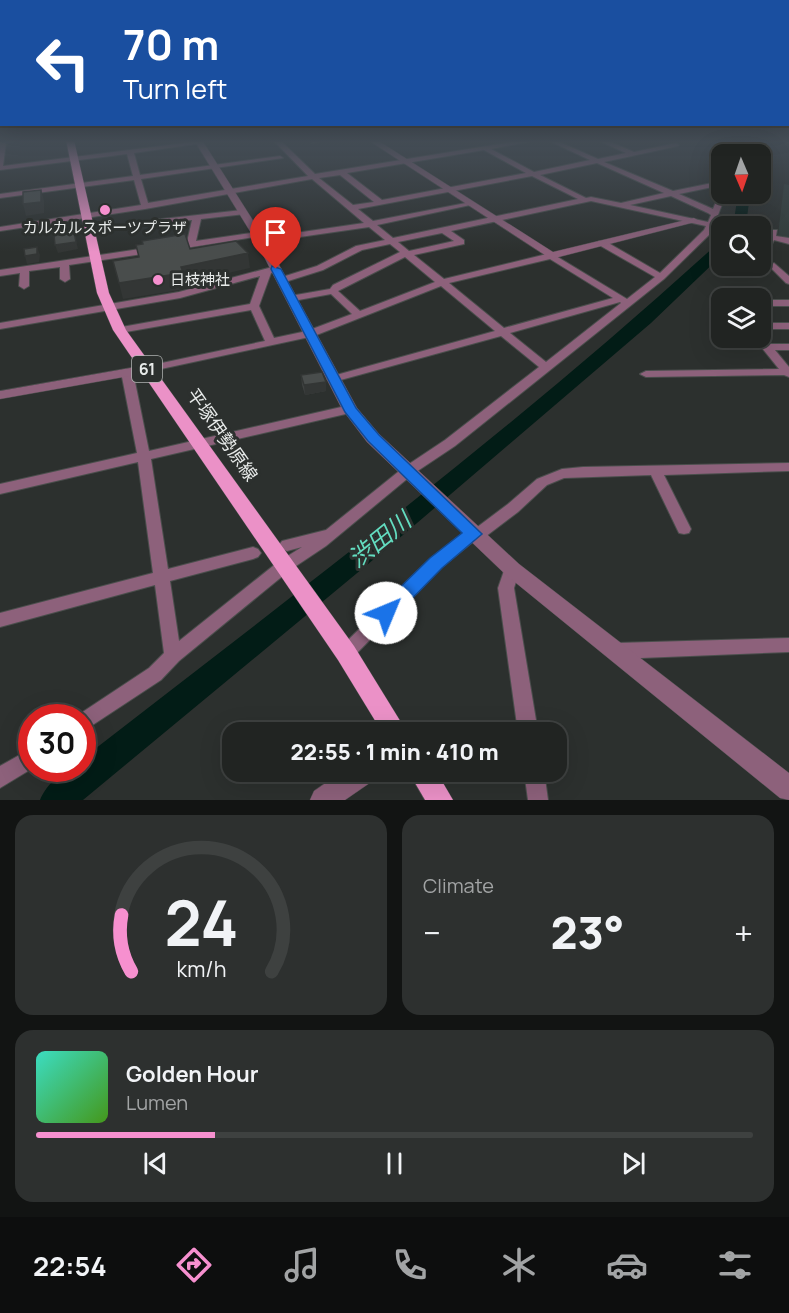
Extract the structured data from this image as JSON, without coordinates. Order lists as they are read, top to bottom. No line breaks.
{"streets":{"main road":["61","平塚伊勢原線"]},"water":["渋田川"],"places":["カルカルスポーツプラザ","日枝神社"],"north":"bottom","page":{"turn":["70 m","Turn left"],"limit":"30","trip":"22:55 · 1 min · 410 m","tile":"Climate","heat":["−","23°","+"],"song":["Golden Hour","Lumen"],"tabs":"22:54","gauge":["24","km/h"]}}
